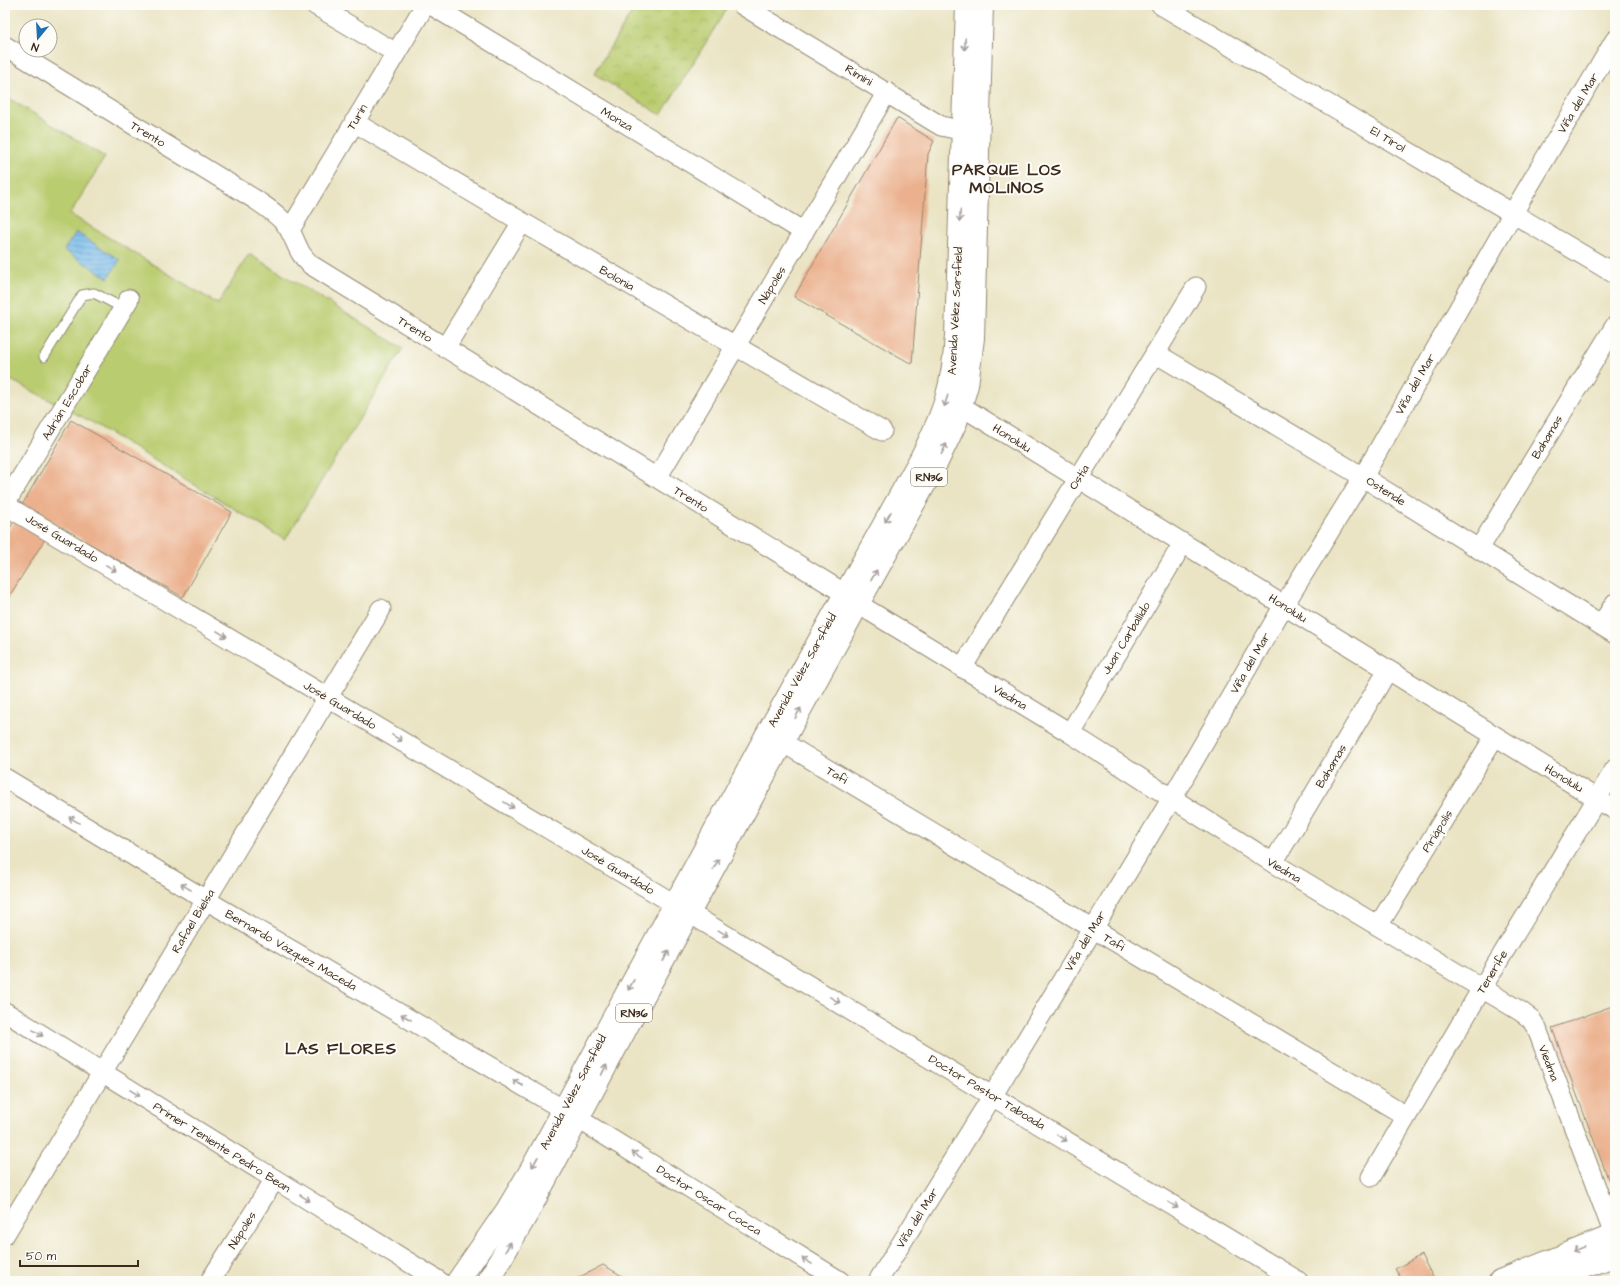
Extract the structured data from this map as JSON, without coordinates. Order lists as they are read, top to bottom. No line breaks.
{"streets":{"main road":["Avenida Vélez Sarsfield","RN36"],"street":["Rimini","Viña del Mar","Turín","Monza","Trento","El Tirol","Bolonia","Nápoles","Adrián Escobar","Bahamas","Honolulu","Ostia","Ostende","José Guardado","Juan Carballido","Viedma","Tafí","Piriápolis","Rafael Bielsa","Bernardo Vázquez Maceda","Tenerife","Doctor Pastor Taboada","Primer Teniente Pedro Bean","Doctor Oscar Cocca"]},"crossings":[["Rimini","Nápoles"],["Rimini","Avenida Vélez Sarsfield"],["Viña del Mar","El Tirol"],["Viña del Mar","Honolulu"],["Viña del Mar","Ostende"],["Viña del Mar","Viedma"],["Viña del Mar","Tafí"],["Viña del Mar","Doctor Pastor Taboada"],["Turín","Trento"],["Turín","Bolonia"],["Monza","Nápoles"],["Trento","Nápoles"],["Trento","Avenida Vélez Sarsfield"],["Trento","Viedma"],["Bolonia","Nápoles"],["Nápoles","Primer Teniente Pedro Bean"],["Avenida Vélez Sarsfield","Honolulu"],["Avenida Vélez Sarsfield","José Guardado"],["Avenida Vélez Sarsfield","Viedma"],["Avenida Vélez Sarsfield","Tafí"],["Avenida Vélez Sarsfield","Bernardo Vázquez Maceda"],["Avenida Vélez Sarsfield","Doctor Pastor Taboada"],["Avenida Vélez Sarsfield","Doctor Oscar Cocca"],["Adrián Escobar","José Guardado"],["Bahamas","Honolulu"],["Bahamas","Ostende"],["Bahamas","Viedma"],["Honolulu","Ostia"],["Honolulu","Juan Carballido"],["Honolulu","Piriápolis"],["Honolulu","Tenerife"],["Ostia","Ostende"],["Ostia","Viedma"],["José Guardado","Rafael Bielsa"],["José Guardado","Doctor Pastor Taboada"],["Juan Carballido","Viedma"],["Viedma","Piriápolis"],["Viedma","Tenerife"],["Tafí","Tenerife"],["Rafael Bielsa","Bernardo Vázquez Maceda"],["Rafael Bielsa","Primer Teniente Pedro Bean"],["Bernardo Vázquez Maceda","Doctor Oscar Cocca"]],"one_way":["José Guardado","Bernardo Vázquez Maceda","Doctor Pastor Taboada","Primer Teniente Pedro Bean","Doctor Oscar Cocca"],"districts":["PARQUE LOS MOLINOS","LAS FLORES"],"scale_bar":"50 m","north":"bottom"}
